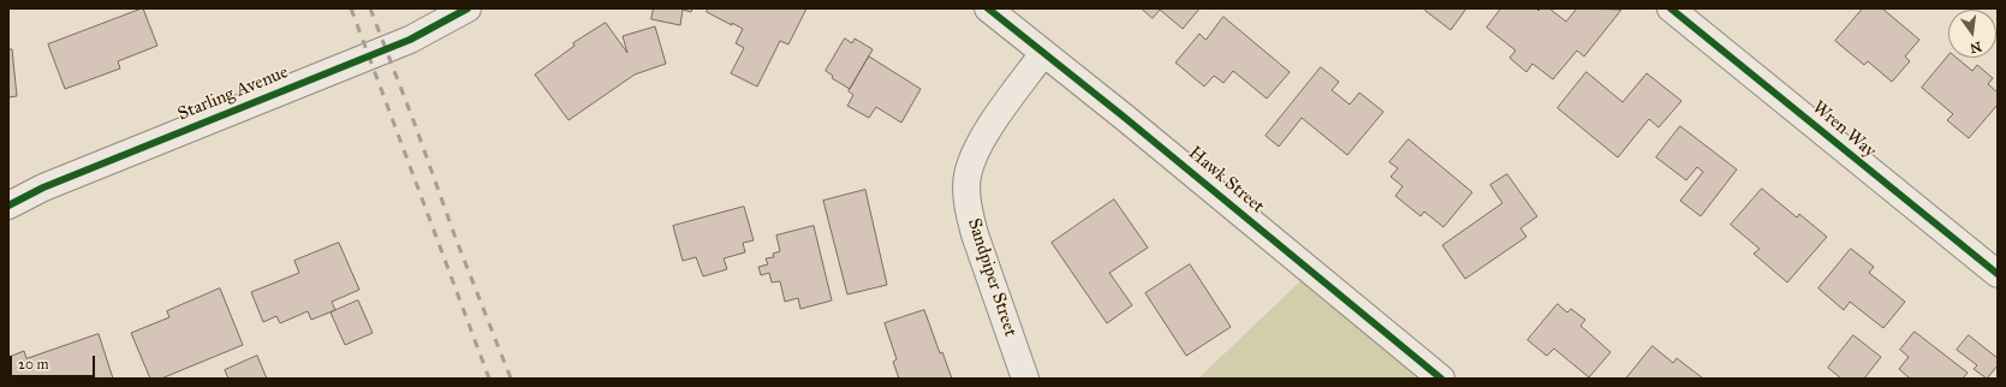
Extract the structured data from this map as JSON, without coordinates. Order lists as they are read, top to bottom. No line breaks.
{"streets":{"street":["Starling Avenue","Wren Way","Hawk Street","Sandpiper Street"]},"crossings":[["Hawk Street","Sandpiper Street"]],"scale_bar":"20 m","north":"bottom"}
